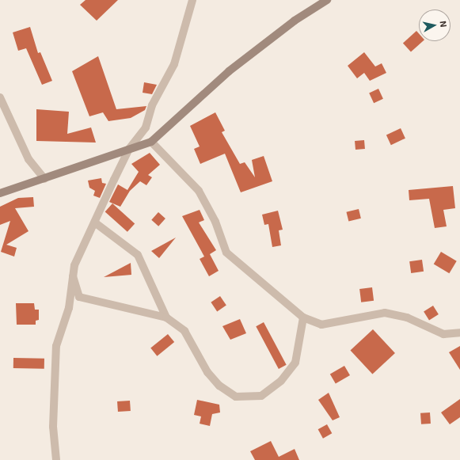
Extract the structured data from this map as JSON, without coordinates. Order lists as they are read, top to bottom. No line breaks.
{"north":"right"}
